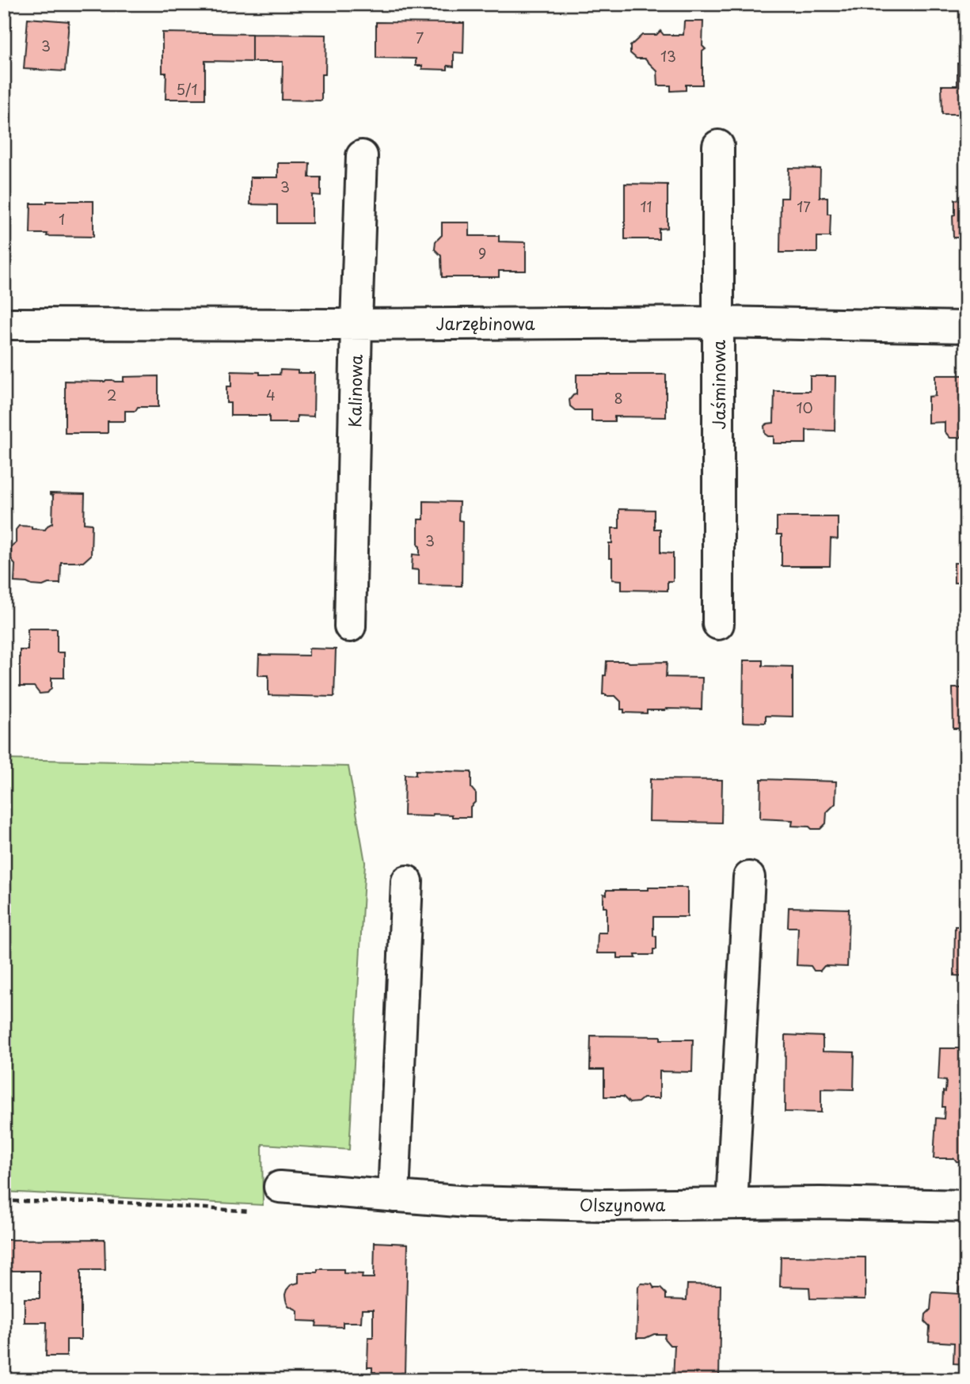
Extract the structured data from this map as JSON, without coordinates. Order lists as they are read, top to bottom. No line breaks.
{"streets":{"street":["Jarzębinowa","Jaśminowa","Kalinowa","Olszynowa"]},"crossings":[["Jarzębinowa","Jaśminowa"],["Jarzębinowa","Kalinowa"]],"house_numbers":["7","3","13","5/1","3","11","17","1","9","2","4","8","10","3"]}
